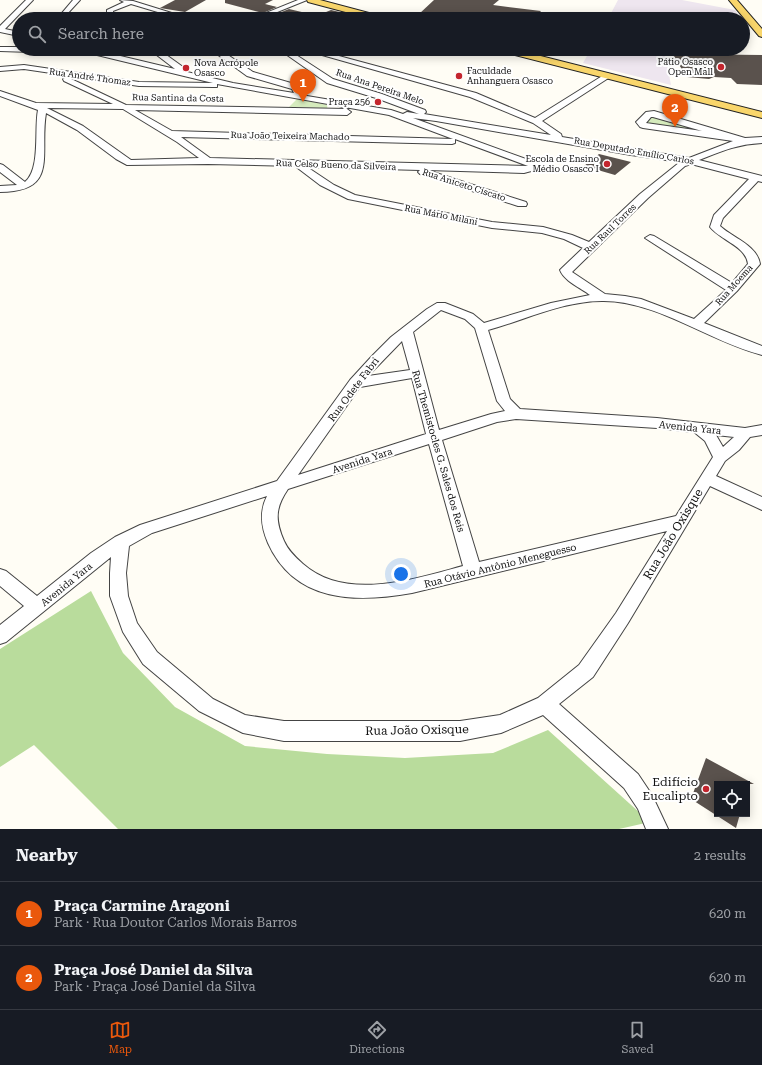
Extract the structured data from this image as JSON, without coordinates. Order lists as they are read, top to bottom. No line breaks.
{"streets":{"street":["Rua André Thomaz","Rua Ana Pereira Melo","Rua Santina da Costa","Rua João Teixeira Machado","Rua Deputado Emílio Carlos","Rua Celso Bueno da Silveira","Rua Aniceto Ciscato","Rua Mário Milani","Rua Raul Torres","Rua Moema","Rua Odete Fabri","Avenida Yara","Rua Themistocles G. Sales dos Reis","Rua João Oxisque","Rua Otávio Antônio Meneguesso"]},"crossings":[["Rua Santina da Costa","Rua Celso Bueno da Silveira"],["Rua João Teixeira Machado","Rua Celso Bueno da Silveira"],["Rua Deputado Emílio Carlos","Rua Raul Torres"],["Rua Deputado Emílio Carlos","Rua Moema"],["Rua Celso Bueno da Silveira","Rua Aniceto Ciscato"],["Rua Celso Bueno da Silveira","Rua Mário Milani"],["Rua Mário Milani","Rua Raul Torres"],["Rua Odete Fabri","Avenida Yara"],["Rua Odete Fabri","Rua Themistocles G. Sales dos Reis"],["Rua Odete Fabri","Rua Otávio Antônio Meneguesso"],["Avenida Yara","Rua Themistocles G. Sales dos Reis"],["Avenida Yara","Rua João Oxisque"],["Avenida Yara","Rua Otávio Antônio Meneguesso"],["Rua Themistocles G. Sales dos Reis","Rua Otávio Antônio Meneguesso"],["Rua João Oxisque","Rua Otávio Antônio Meneguesso"]],"places":["Pátio Osasco Open Mall","Nova Acrópole Osasco","Faculdade Anhanguera Osasco","Praça 256","Escola de Ensino Médio Osasco I","Edifício Eucalipto"],"page":{"search":"Search here","pins":["1","2"],"heading":["Nearby","2 results"],"list":[{"mark":"1","name":"Praça Carmine Aragoni","note":"Park · Rua Doutor Carlos Morais Barros","value":"620 m"},{"mark":"2","name":"Praça José Daniel da Silva","note":"Park · Praça José Daniel da Silva","value":"620 m"}],"nav":["Map","Directions","Saved"]}}
